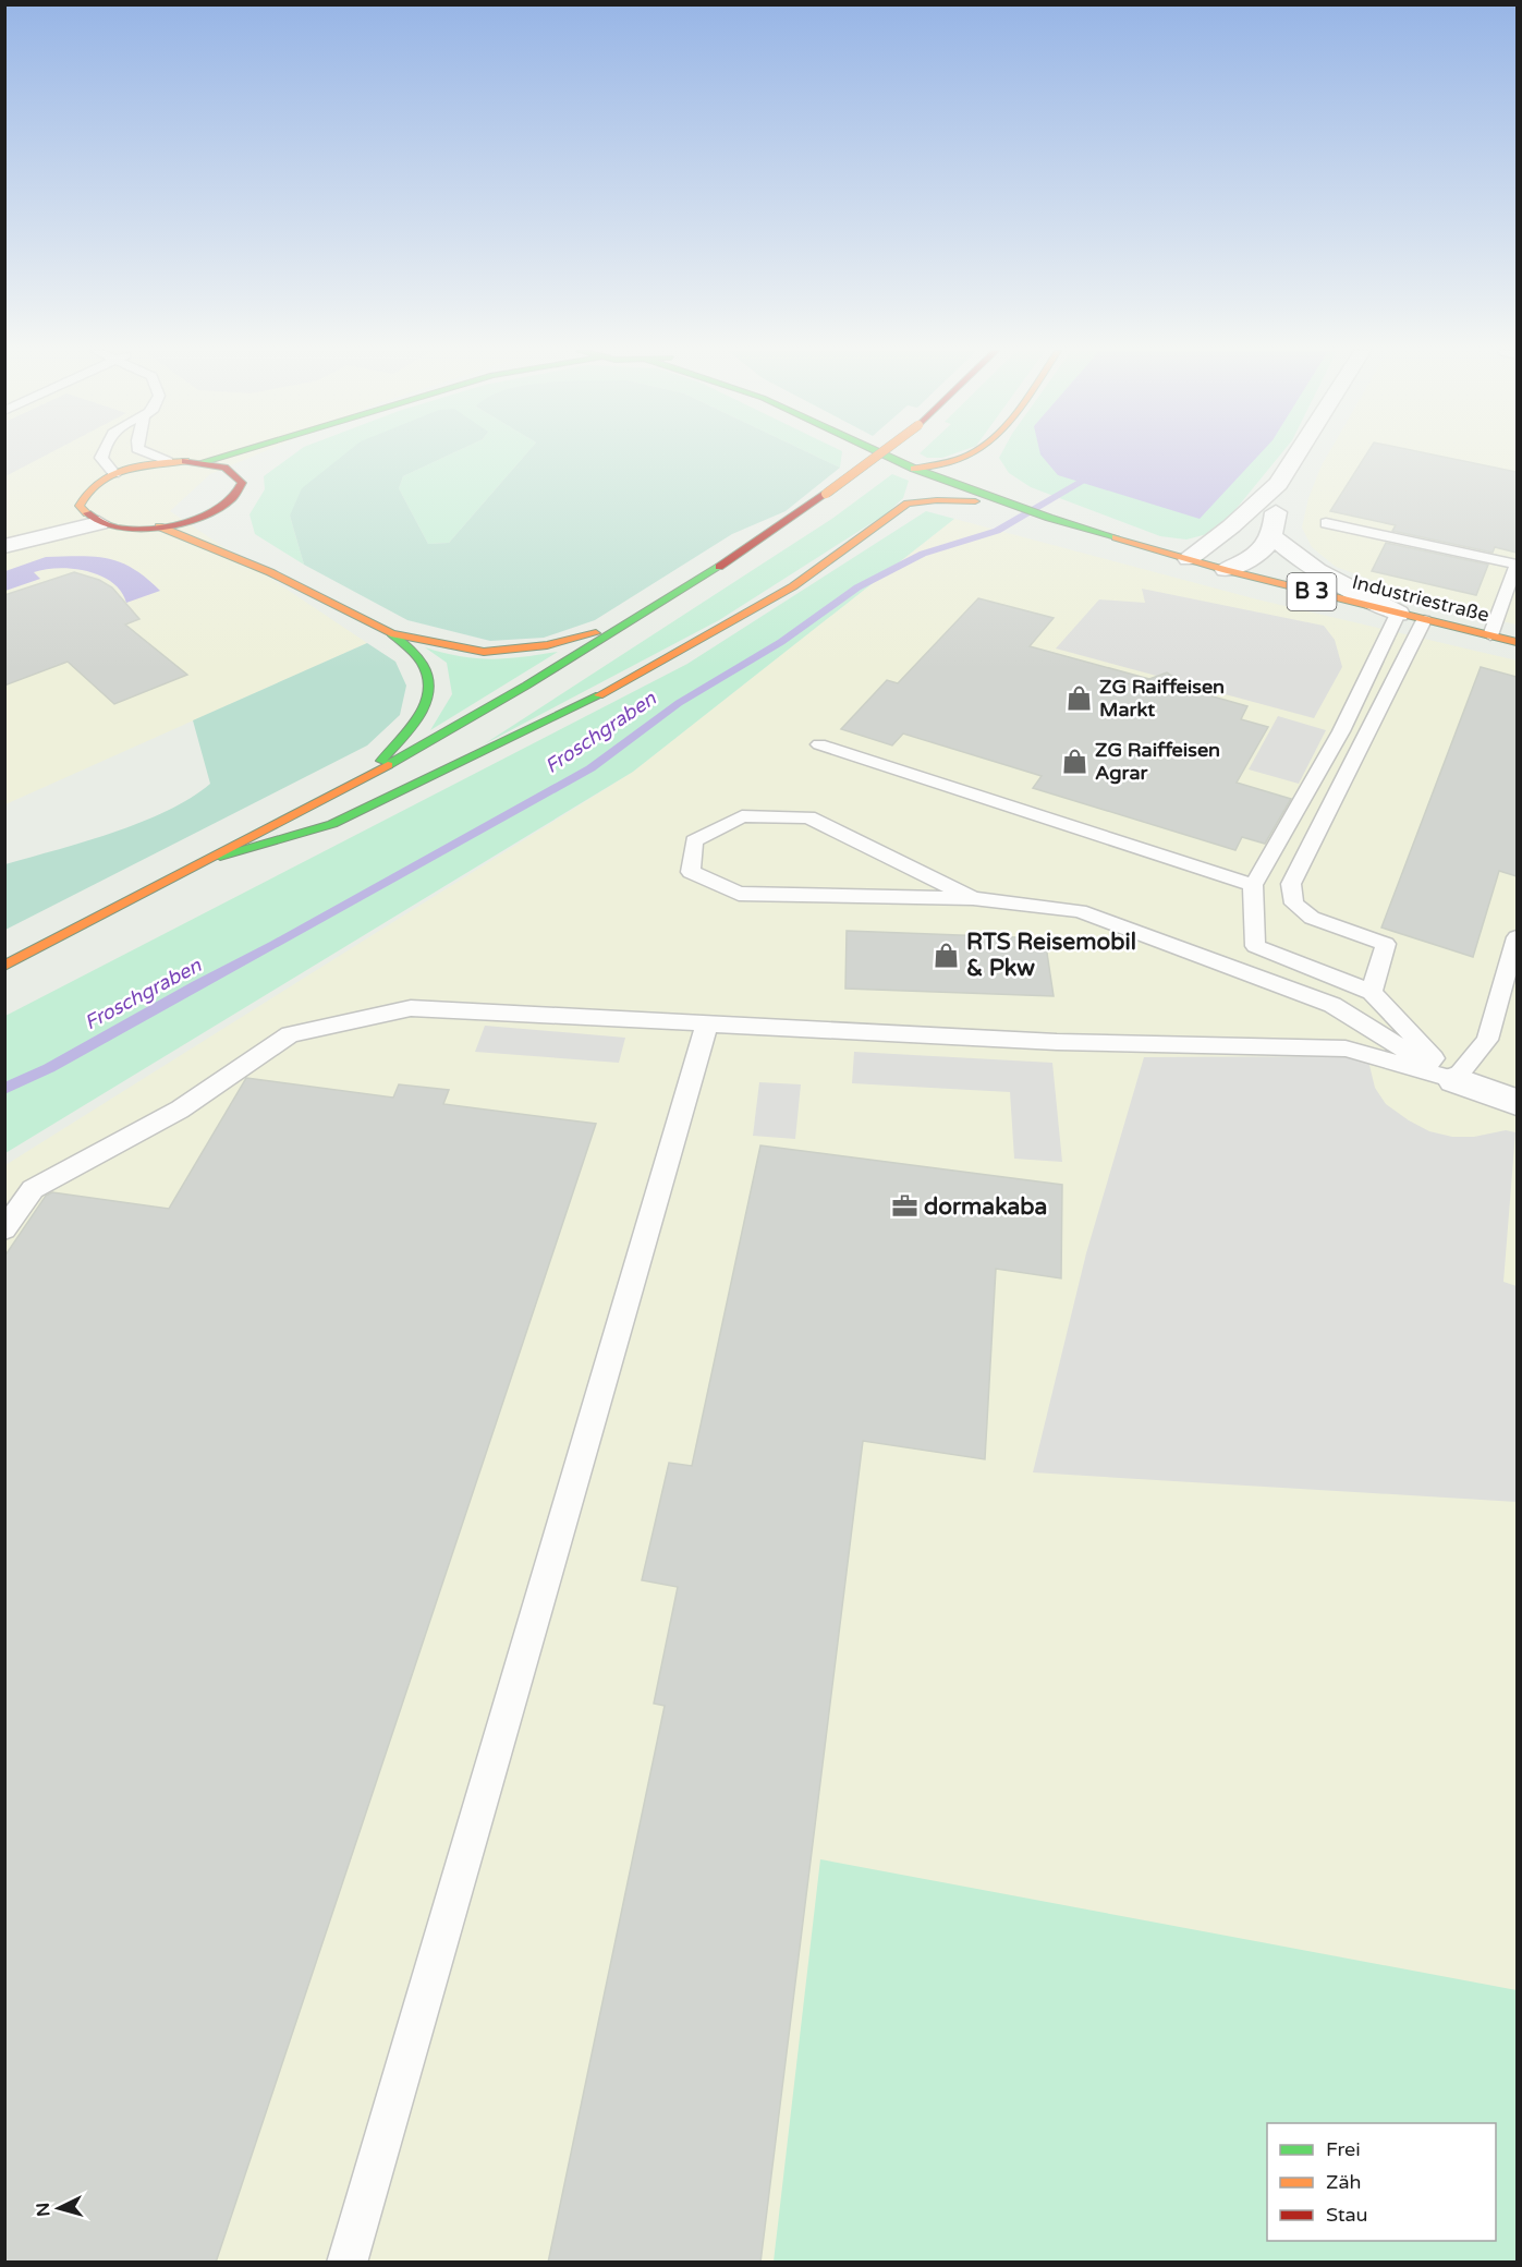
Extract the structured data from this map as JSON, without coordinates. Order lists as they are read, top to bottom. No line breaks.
{"streets":{"main road":["B 3","Industriestraße"]},"water":["Froschgraben"],"places":{"shop":["ZG Raiffeisen Markt","ZG Raiffeisen Agrar","RTS Reisemobil & Pkw"],"office":["dormakaba"]},"legend":["Frei","Zäh","Stau"],"north":"left"}
